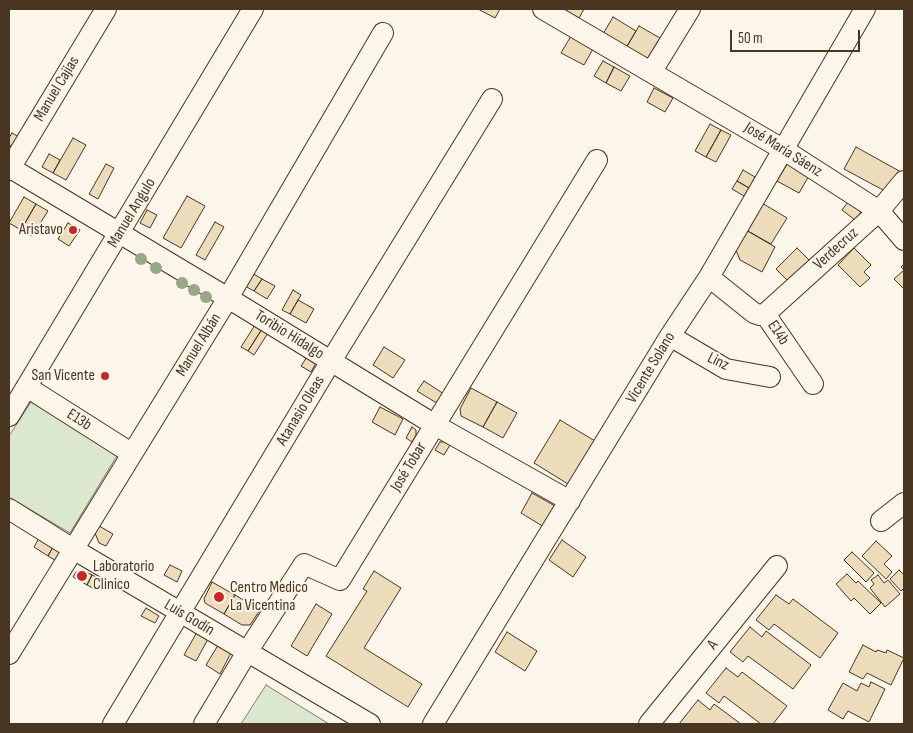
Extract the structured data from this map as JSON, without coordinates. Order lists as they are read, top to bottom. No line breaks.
{"streets":{"street":["Manuel Cajias","José María Sáenz","Manuel Angulo","Verdecruz","E14b","Toribio Hidalgo","Manuel Albán","Linz","Vicente Solano","Atanasio Oleas","E13b","José Tobar","Luis Godín","A"]},"crossings":[["Manuel Cajias","Toribio Hidalgo"],["José María Sáenz","Verdecruz"],["José María Sáenz","Vicente Solano"],["Manuel Angulo","Toribio Hidalgo"],["Manuel Angulo","E13b"],["Verdecruz","E14b"],["E14b","Vicente Solano"],["Toribio Hidalgo","Manuel Albán"],["Toribio Hidalgo","Vicente Solano"],["Toribio Hidalgo","Atanasio Oleas"],["Toribio Hidalgo","José Tobar"],["Manuel Albán","E13b"],["Manuel Albán","Luis Godín"],["Linz","Vicente Solano"],["Atanasio Oleas","Luis Godín"],["José Tobar","Luis Godín"]],"places":["Aristavo","San Vicente","Laboratorio Clinico","Centro Medico La Vicentina"],"scale_bar":"50 m"}
